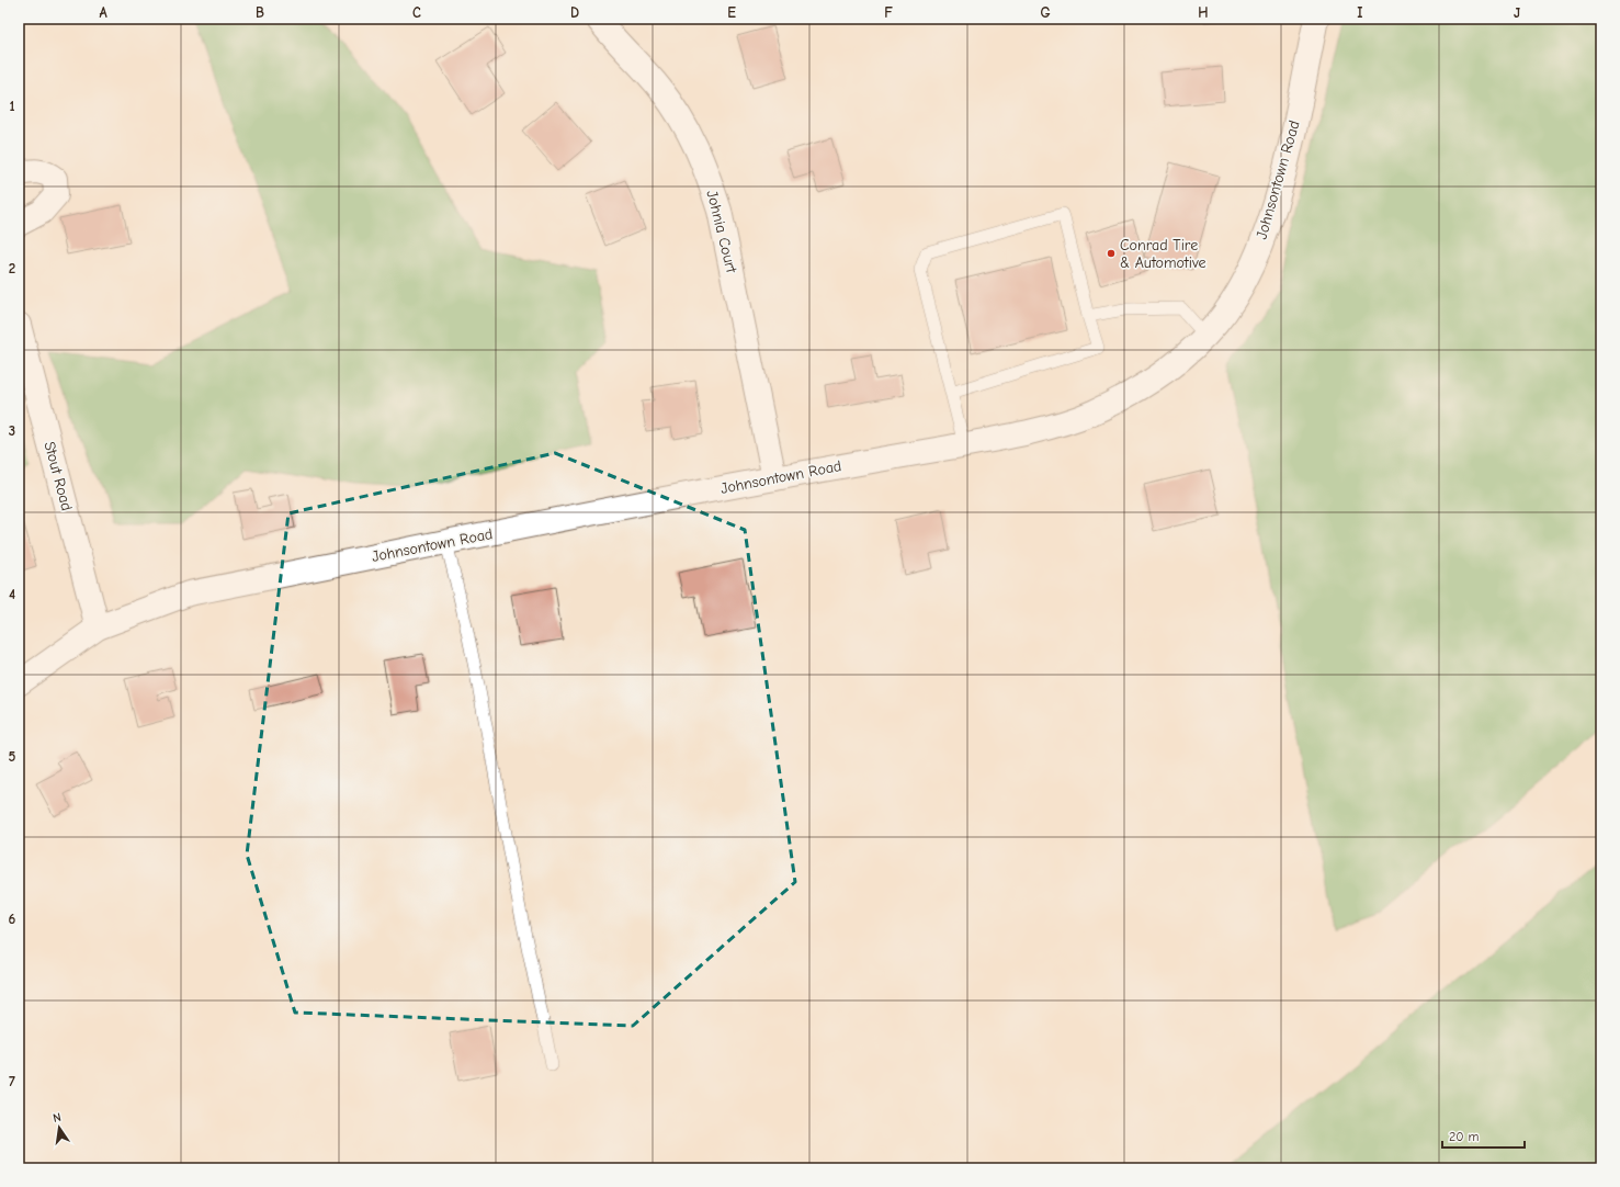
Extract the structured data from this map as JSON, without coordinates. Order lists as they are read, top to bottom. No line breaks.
{"streets":{"street":["Johnsontown Road","Johnia Court","Stout Road"]},"crossings":[["Johnsontown Road","Johnia Court"],["Johnsontown Road","Stout Road"]],"places":["Conrad Tire & Automotive"],"scale_bar":"20 m","north":"top","grid":{"columns":["A","B","C","D","E","F","G","H","I","J"],"rows":["1","2","3","4","5","6","7"]}}
